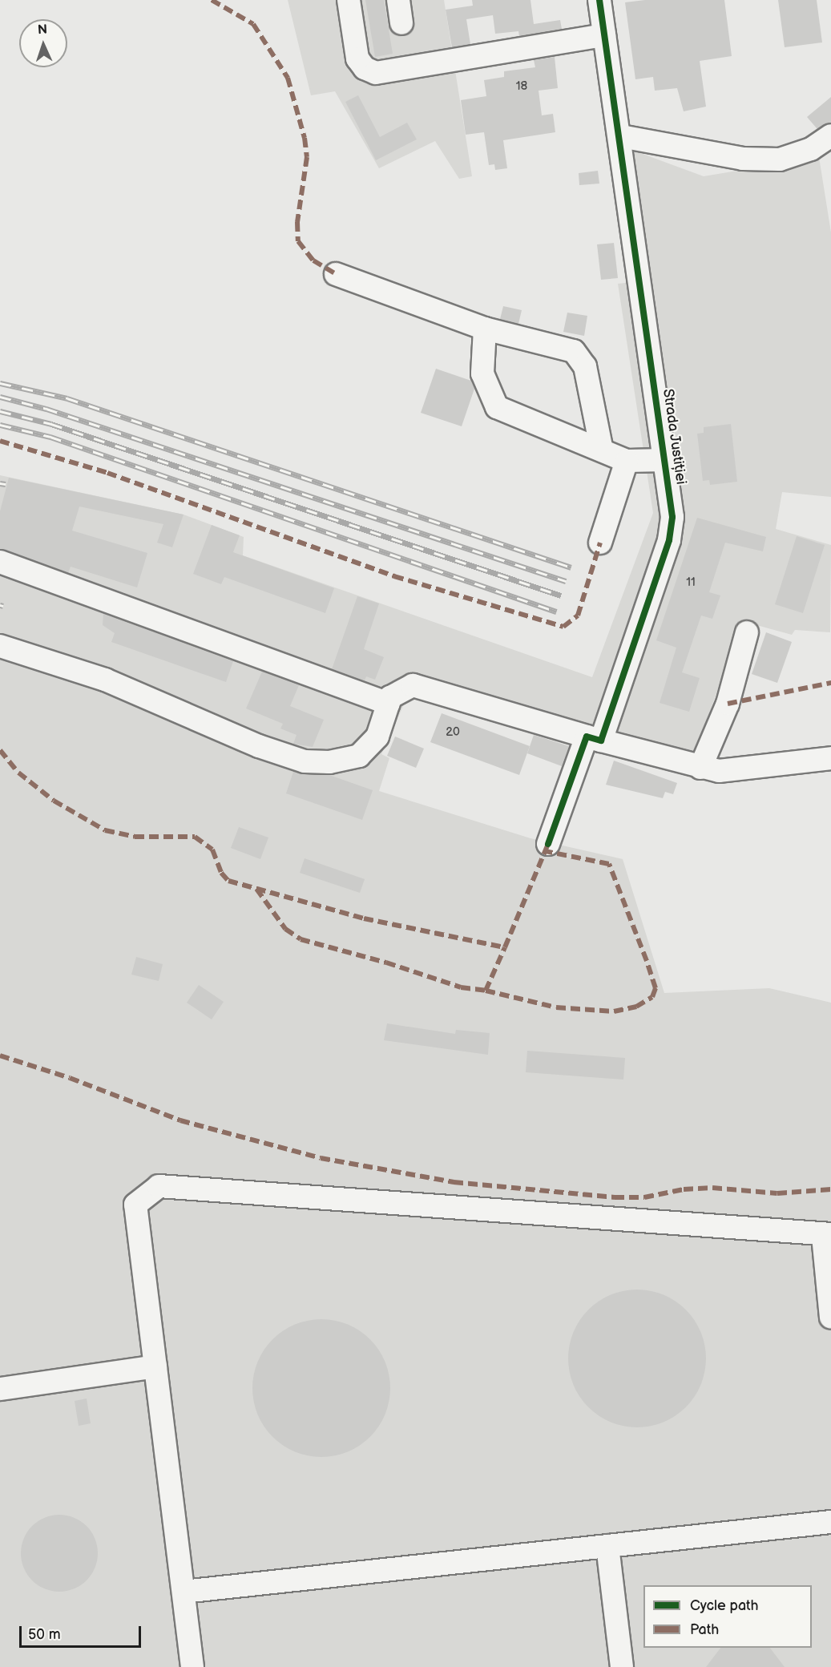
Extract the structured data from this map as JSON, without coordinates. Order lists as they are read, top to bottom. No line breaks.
{"streets":{"street":["Strada Justiției"]},"house_numbers":["18","11","20"],"legend":["Cycle path","Path"],"scale_bar":"50 m","north":"top"}
